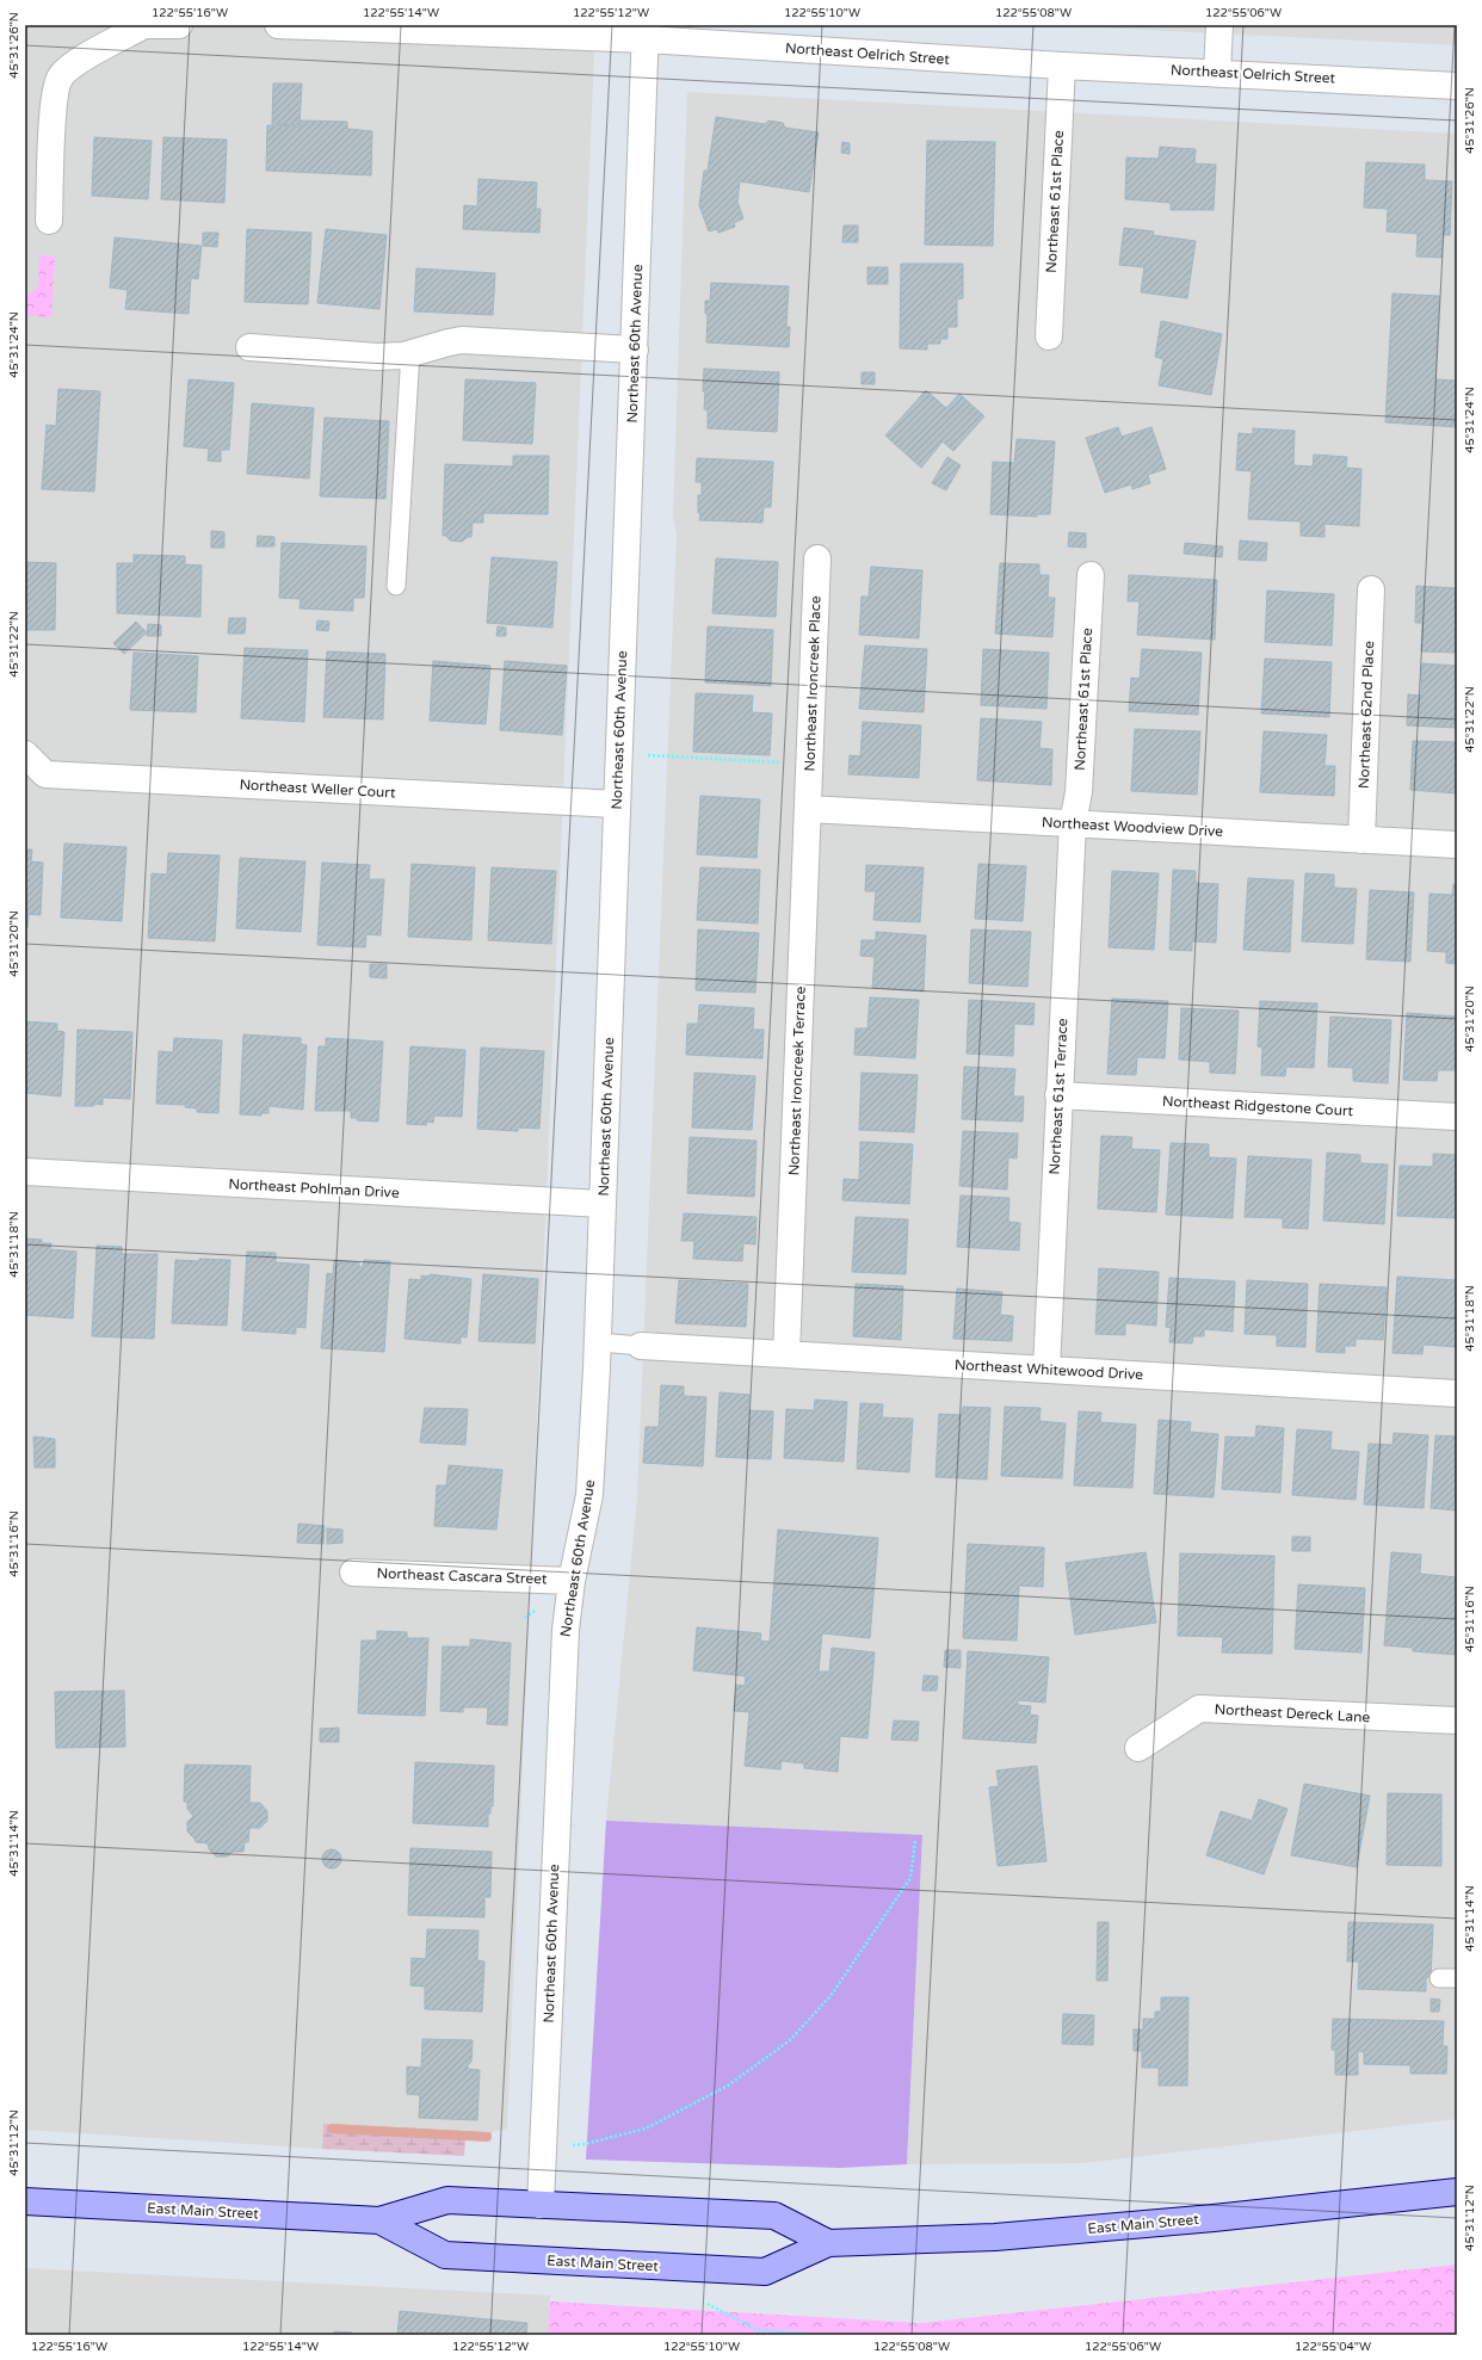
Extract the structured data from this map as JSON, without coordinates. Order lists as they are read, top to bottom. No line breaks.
{"streets":{"main road":["East Main Street"],"street":["Northeast Oelrich Street","Northeast 61st Place","Northeast 60th Avenue","Northeast Ironcreek Place","Northeast 62nd Place","Northeast Weller Court","Northeast Woodview Drive","Northeast Ironcreek Terrace","Northeast 61st Terrace","Northeast Ridgestone Court","Northeast Pohlman Drive","Northeast Whitewood Drive","Northeast Cascara Street","Northeast Dereck Lane"]},"crossings":[["Northeast Oelrich Street","Northeast 61st Place"],["Northeast Oelrich Street","Northeast 60th Avenue"],["Northeast 61st Place","Northeast Woodview Drive"],["Northeast 61st Place","Northeast 61st Terrace"],["Northeast 60th Avenue","Northeast Weller Court"],["Northeast 60th Avenue","Northeast Pohlman Drive"],["Northeast 60th Avenue","Northeast Cascara Street"],["Northeast 60th Avenue","East Main Street"],["Northeast Ironcreek Place","Northeast Woodview Drive"],["Northeast Ironcreek Place","Northeast Ironcreek Terrace"],["Northeast 62nd Place","Northeast Woodview Drive"],["Northeast Woodview Drive","Northeast Ironcreek Terrace"],["Northeast Woodview Drive","Northeast 61st Terrace"],["Northeast Ironcreek Terrace","Northeast Whitewood Drive"],["Northeast 61st Terrace","Northeast Ridgestone Court"],["Northeast 61st Terrace","Northeast Whitewood Drive"]],"coordinates":["122°55'16\"W","122°55'14\"W","122°55'12\"W","122°55'10\"W","122°55'08\"W","122°55'06\"W","45°31'26\"N","45°31'24\"N","45°31'22\"N","45°31'20\"N","45°31'18\"N","45°31'16\"N","45°31'14\"N","45°31'12\"N","122°55'04\"W"]}
